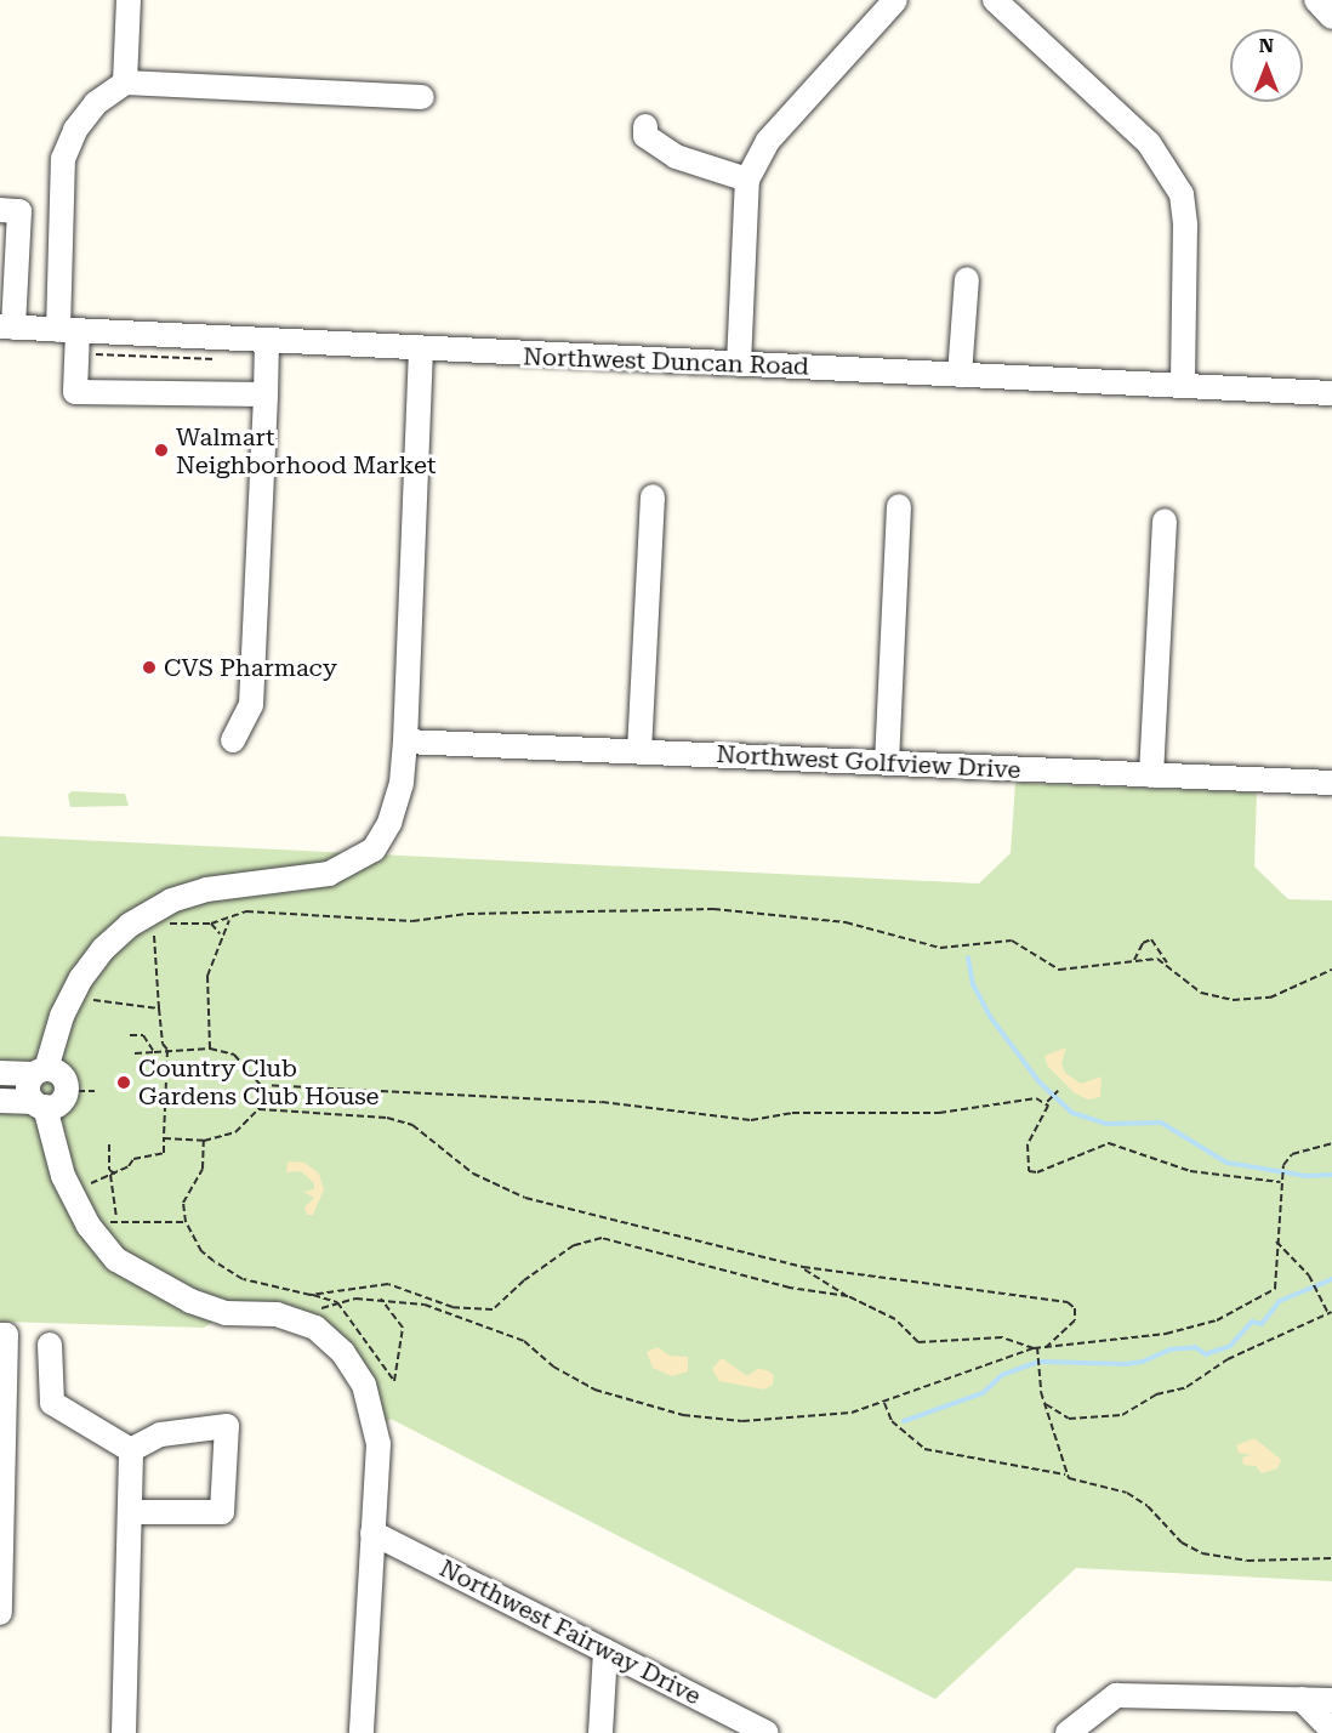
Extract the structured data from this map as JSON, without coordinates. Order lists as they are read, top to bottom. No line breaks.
{"streets":{"street":["Northwest Duncan Road","Northwest Golfview Drive","Northwest Fairway Drive"]},"places":["Walmart Neighborhood Market","CVS Pharmacy","Country Club Gardens Club House"],"north":"top"}
